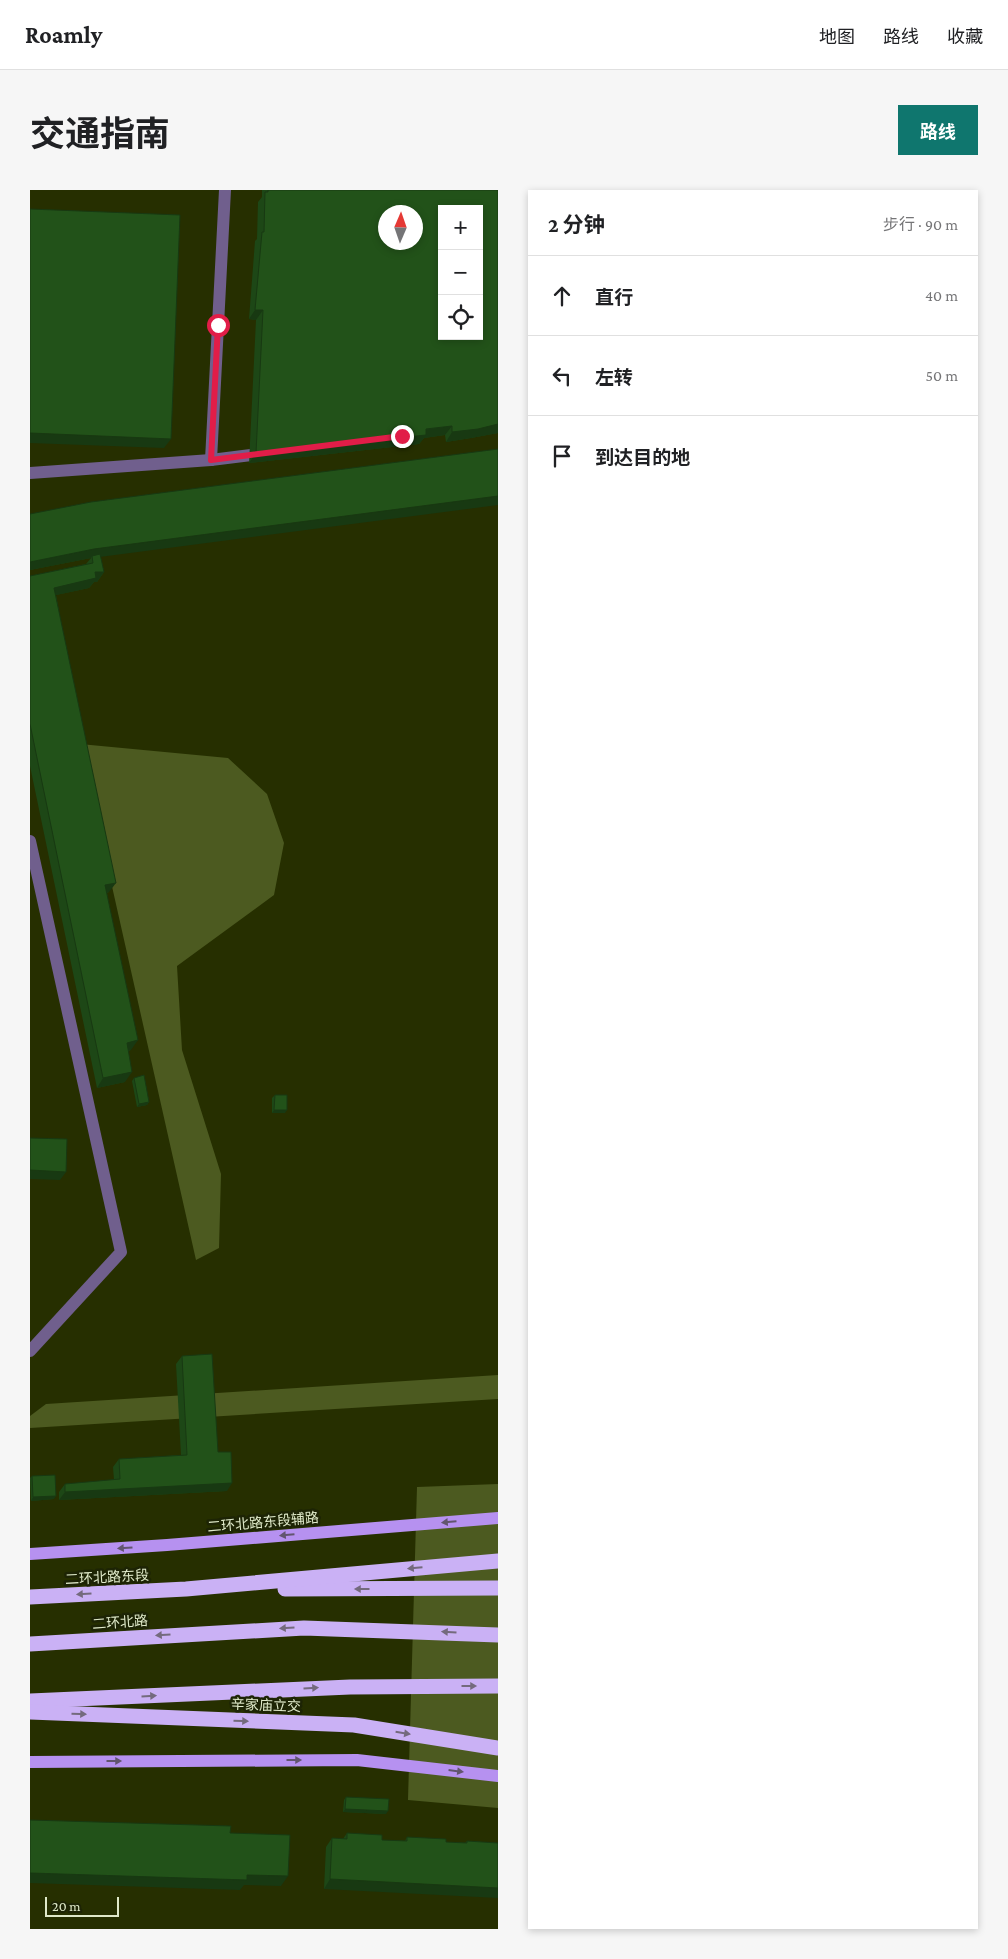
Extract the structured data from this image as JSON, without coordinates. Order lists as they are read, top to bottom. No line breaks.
{"streets":{"highway":["二环北路东段","二环北路","辛家庙立交"],"main road":["二环北路东段辅路"]},"one_way":["二环北路东段辅路","二环北路东段"],"scale_bar":"20 m","north":"top","page":{"header":"Roamly","nav":["地图","路线","收藏"],"title":"交通指南","buttons":"路线","heading":["2 分钟","步行 · 90 m"],"map_buttons":["+","−"],"list":[["直行","40 m"],["左转","50 m"],"到达目的地"],"scale":"20 m"}}
